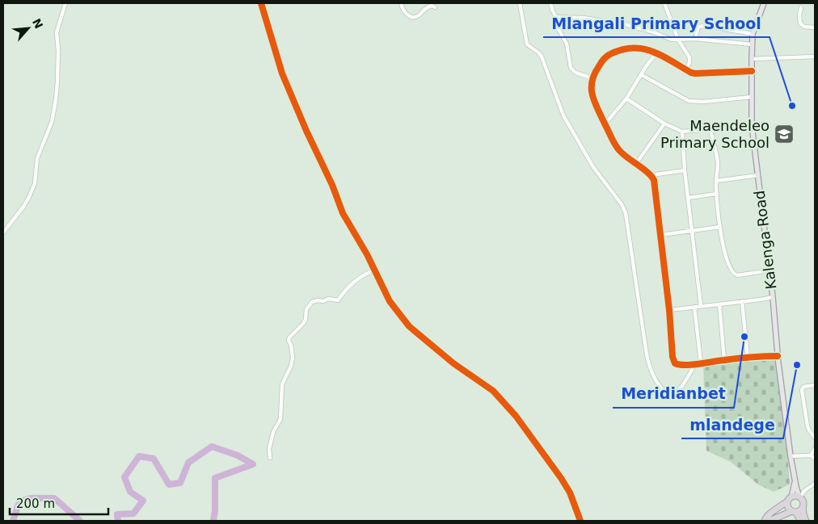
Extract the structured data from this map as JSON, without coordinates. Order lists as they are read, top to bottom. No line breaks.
{"streets":{"main road":["Kalenga Road"]},"places":{"other":["Mlangali Primary School","Meridianbet","mlandege"],"school or university":["Maendeleo Primary School"]},"scale_bar":"200 m","north":"top right"}
